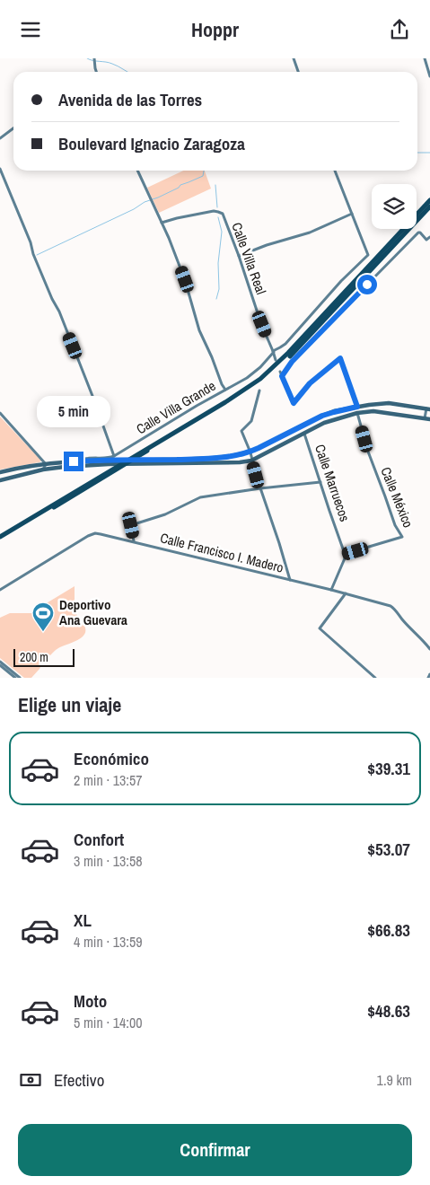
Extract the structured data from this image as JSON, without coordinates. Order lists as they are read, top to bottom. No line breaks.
{"streets":{"street":["Calle Villa Real","Calle Villa Grande","Calle Marruecos","Calle México","Calle Francisco I. Madero"]},"crossings":[["Calle Villa Real","Calle Villa Grande"],["Calle Marruecos","Calle México"]],"places":{"sports":["Deportivo Ana Guevara"]},"scale_bar":"200 m","page":{"header":"Hoppr","banner":["Avenida de las Torres","Boulevard Ignacio Zaragoza"],"bubble":"5 min","scale":"200 m","heading":"Elige un viaje","list":[{"name":"Económico","note":"2 min · 13:57","value":"$39.31"},{"name":"Confort","note":"3 min · 13:58","value":"$53.07"},{"name":"XL","note":"4 min · 13:59","value":"$66.83"},{"name":"Moto","note":"5 min · 14:00","value":"$48.63"}],"pay":["Efectivo","1.9 km"],"buttons":"Confirmar"}}
